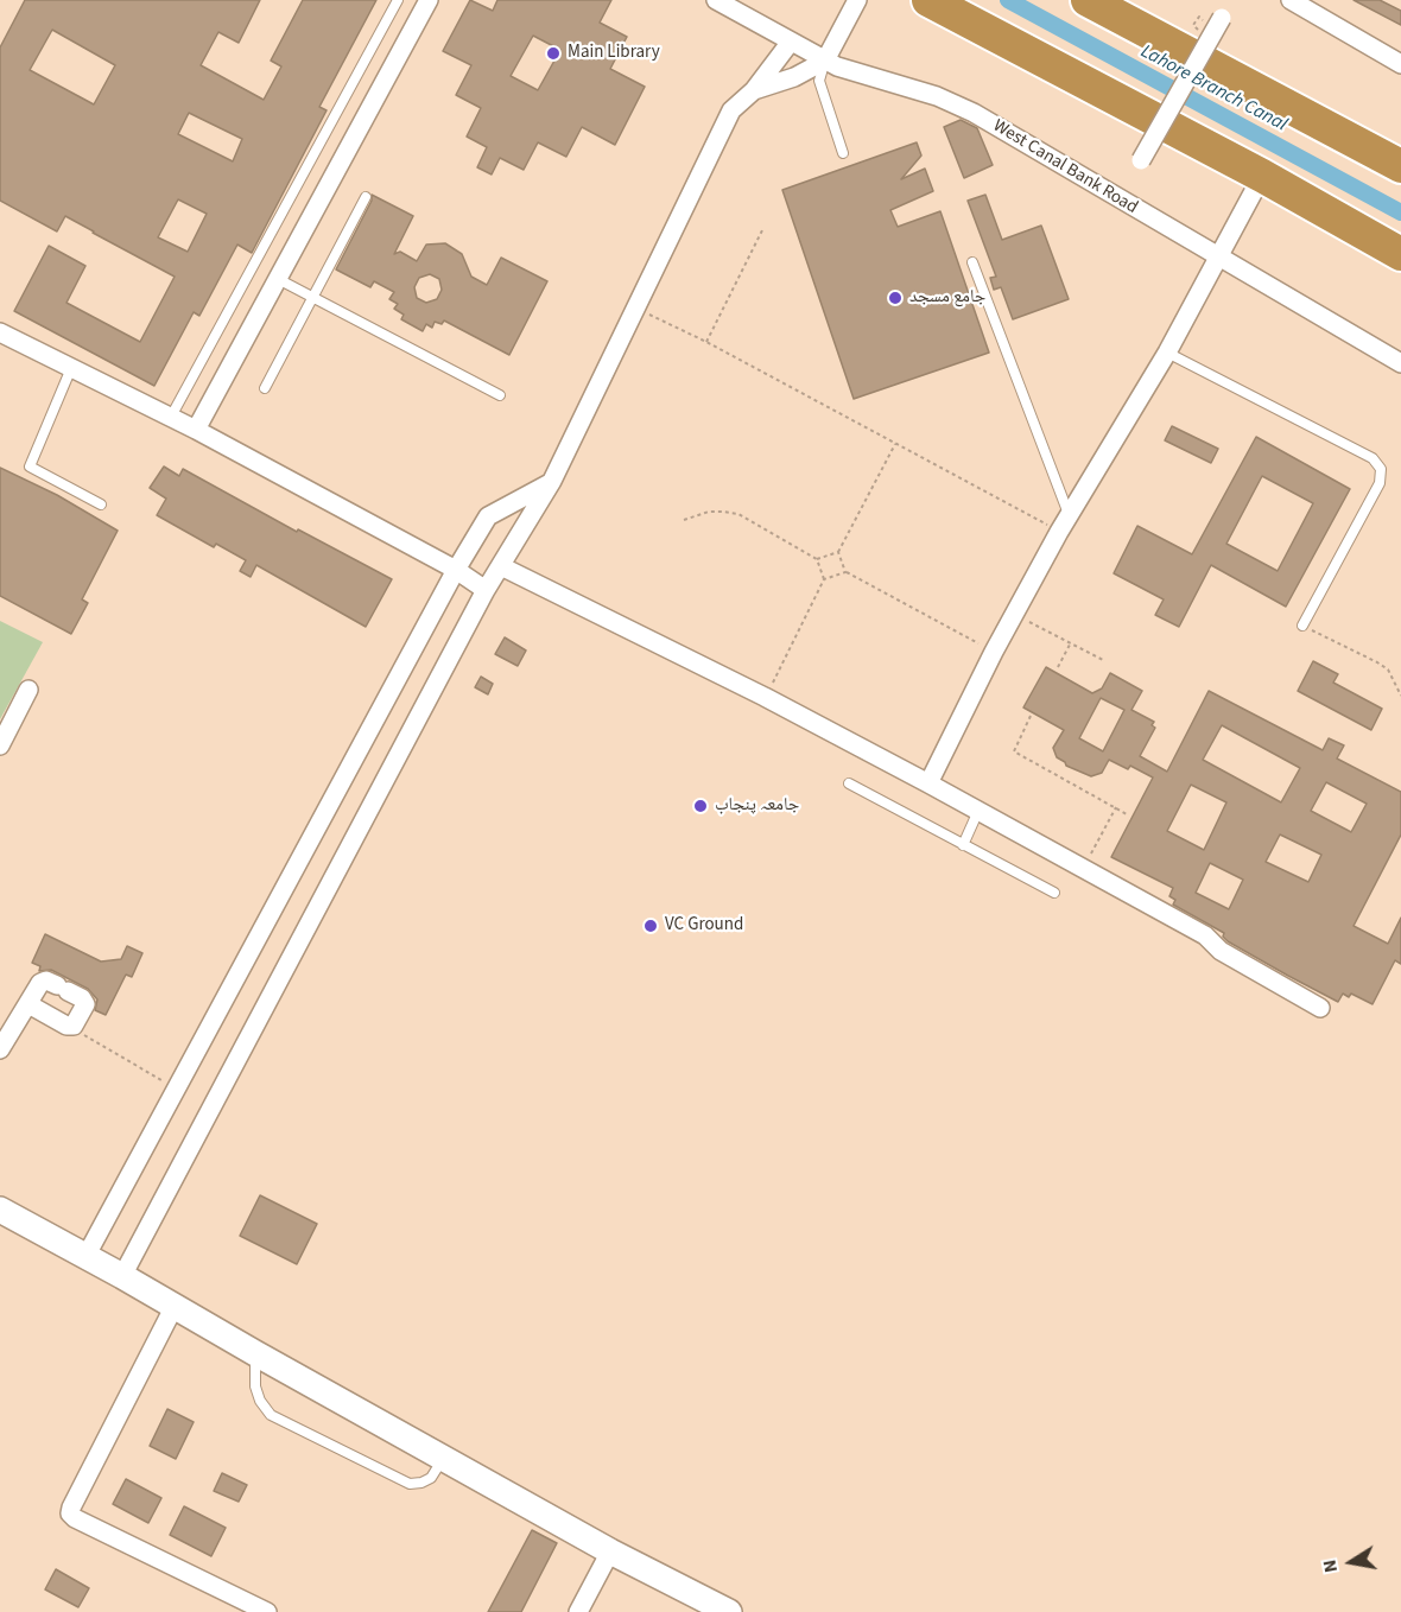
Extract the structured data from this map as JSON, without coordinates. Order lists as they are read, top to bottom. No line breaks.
{"streets":{"street":["West Canal Bank Road"]},"water":["Lahore Branch Canal"],"places":["Main Library","جامع مسجد","جامعہ پنجاب","VC Ground"],"north":"left"}
